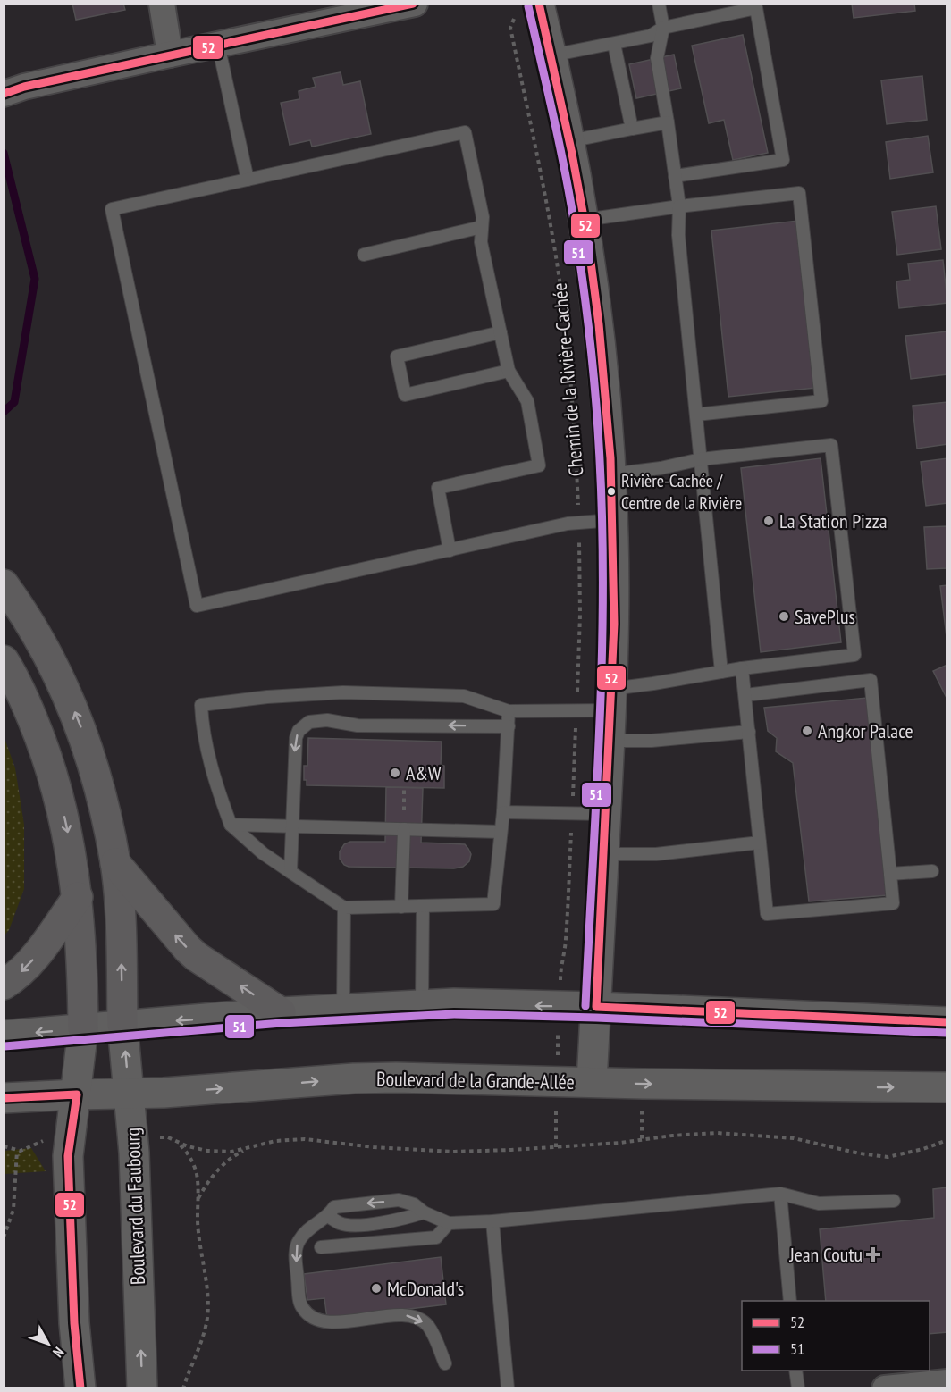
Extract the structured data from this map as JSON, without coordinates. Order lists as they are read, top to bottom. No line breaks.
{"streets":{"street":["Chemin de la Rivière-Cachée","Boulevard de la Grande-Allée","Boulevard du Faubourg"]},"crossings":[["Chemin de la Rivière-Cachée","Boulevard de la Grande-Allée"],["Boulevard de la Grande-Allée","Boulevard du Faubourg"]],"places":{"other":["Rivière-Cachée / Centre de la Rivière","La Station Pizza","SavePlus","Angkor Palace","A&W","McDonald's"],"health":["Jean Coutu"]},"lines":["transit line 52","transit line 51"],"legend":["52","51"],"north":"bottom right"}
